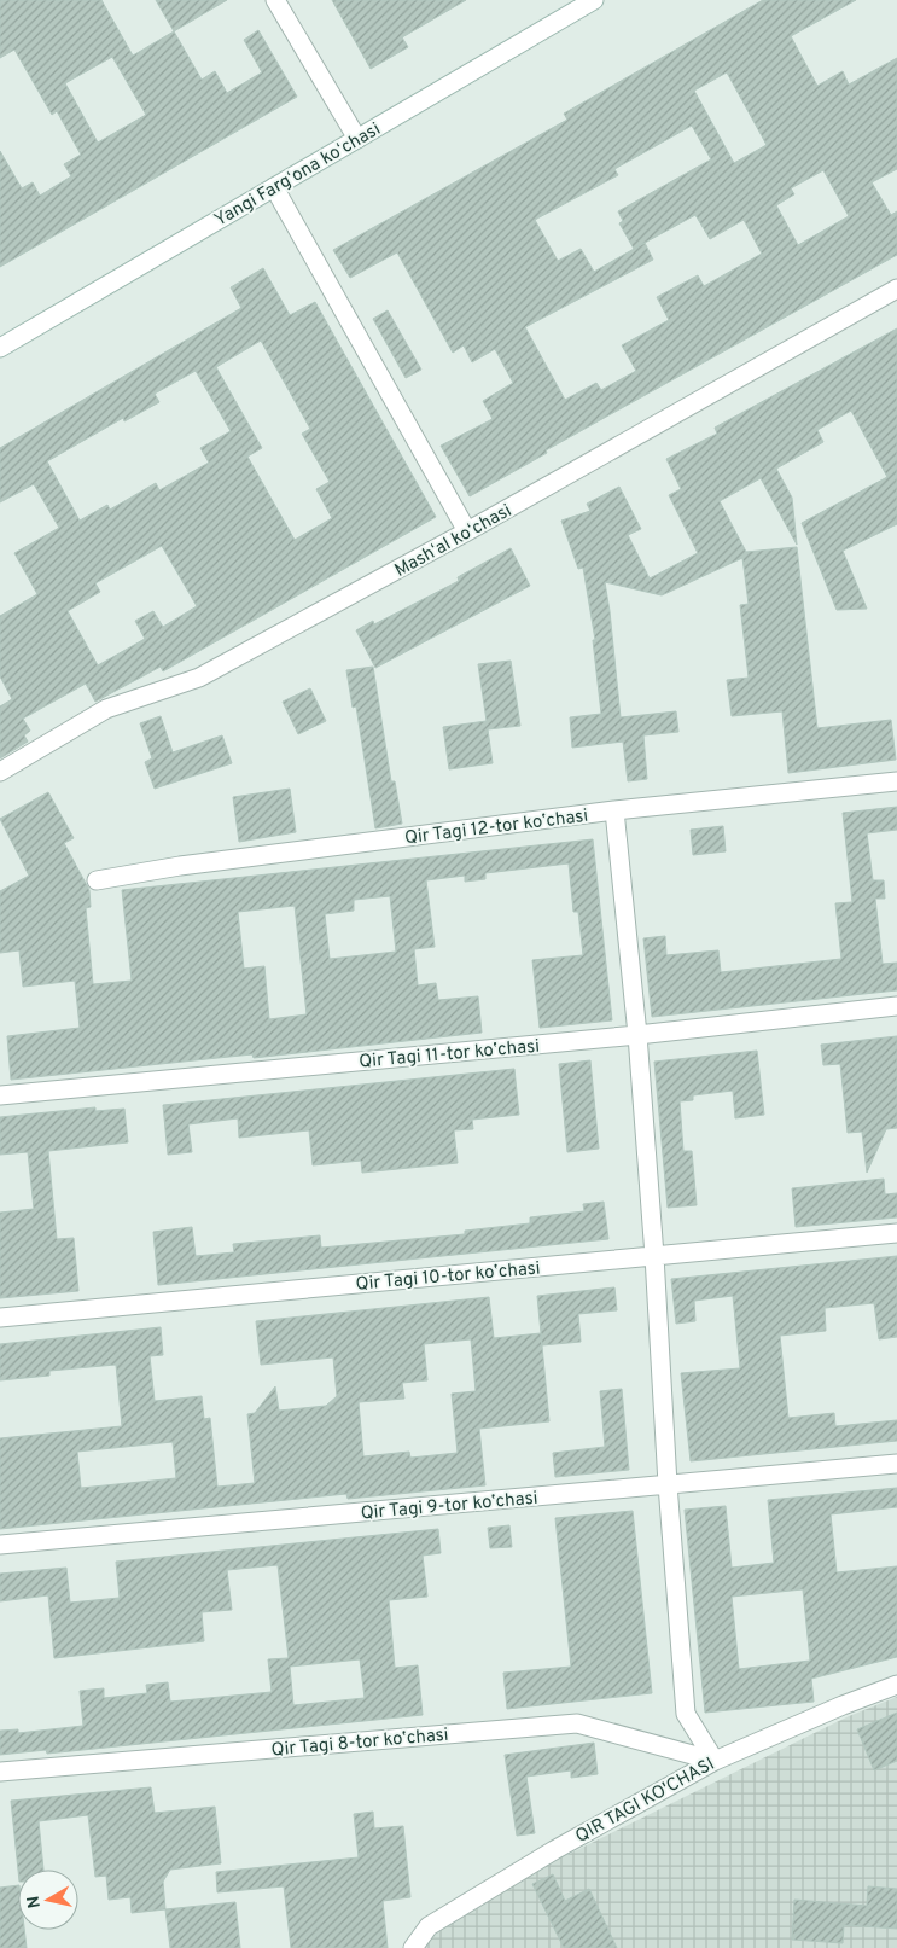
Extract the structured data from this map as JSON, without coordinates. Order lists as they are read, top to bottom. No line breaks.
{"streets":{"street":["Yangi Fargʻona koʻchasi","Mashʻal koʻchasi","Qir Tagi 12-tor koʼchasi","Qir Tagi 11-tor koʼchasi","Qir Tagi 10-tor koʼchasi","Qir Tagi 9-tor koʼchasi","Qir Tagi 8-tor koʼchasi","QIR TAGI KO'CHASI"]},"crossings":[["Qir Tagi 8-tor koʼchasi","QIR TAGI KO'CHASI"]],"north":"left"}
